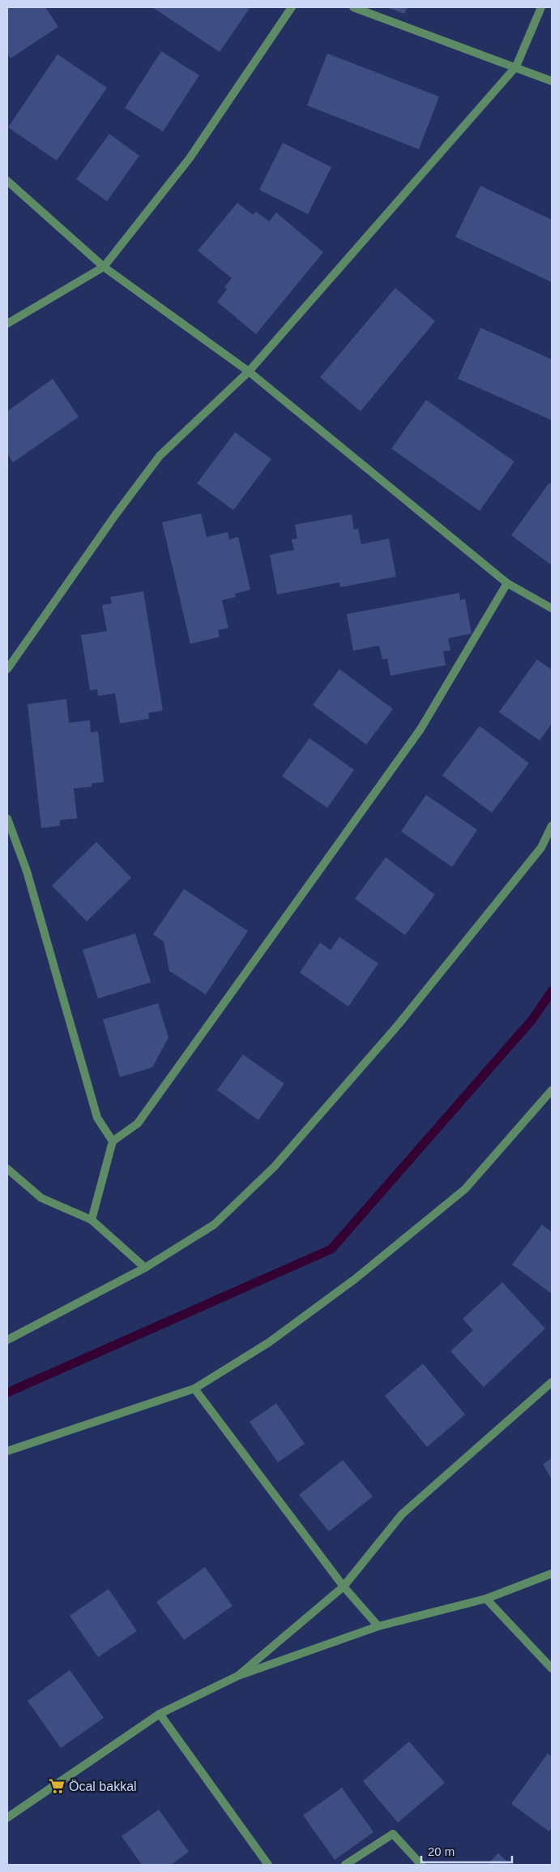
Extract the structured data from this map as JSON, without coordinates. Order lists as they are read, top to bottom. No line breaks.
{"places":{"supermarket":["Öcal bakkal"]},"scale_bar":"20 m"}
